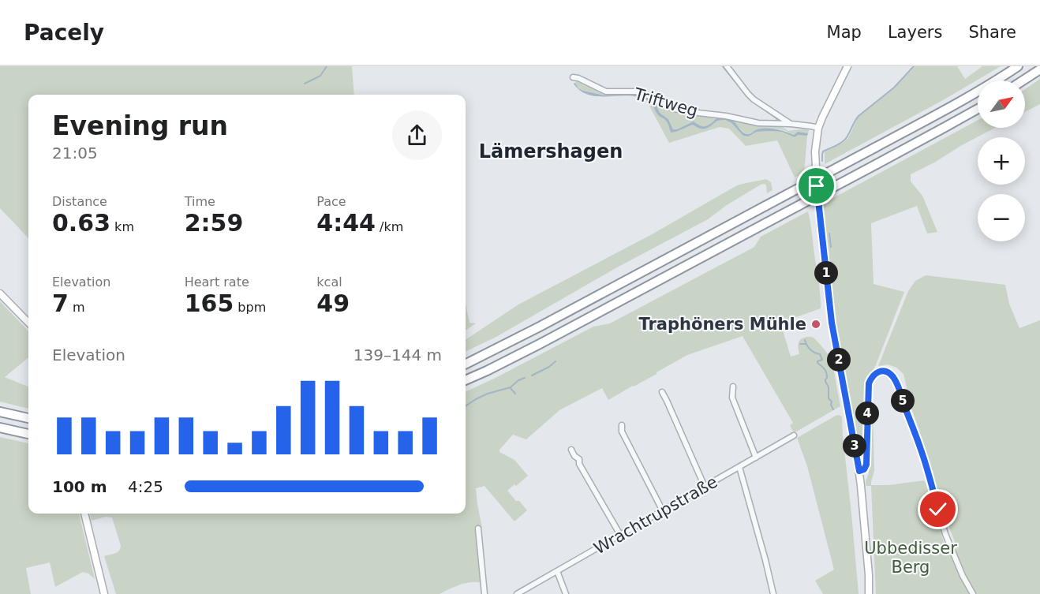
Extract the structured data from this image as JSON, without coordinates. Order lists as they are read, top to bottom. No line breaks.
{"streets":{"street":["Triftweg","Wrachtrupstraße"]},"districts":["Lämershagen"],"parks":["Ubbedisser Berg"],"places":["Traphöners Mühle"],"north":"top right","page":{"header":"Pacely","nav":["Map","Layers","Share"],"map_buttons":["+","−"],"heading":["Evening run","21:05"],"stats":[["Distance","0.63 km"],["Time","2:59"],["Pace","4:44 /km"],["Elevation","7 m"],["Heart rate","165 bpm"],["kcal","49"]],"pins":["1","2","5","4","3"],"chart":["Elevation","139–144 m"],"list":[{"name":"100 m","note":"4:25"}]}}
